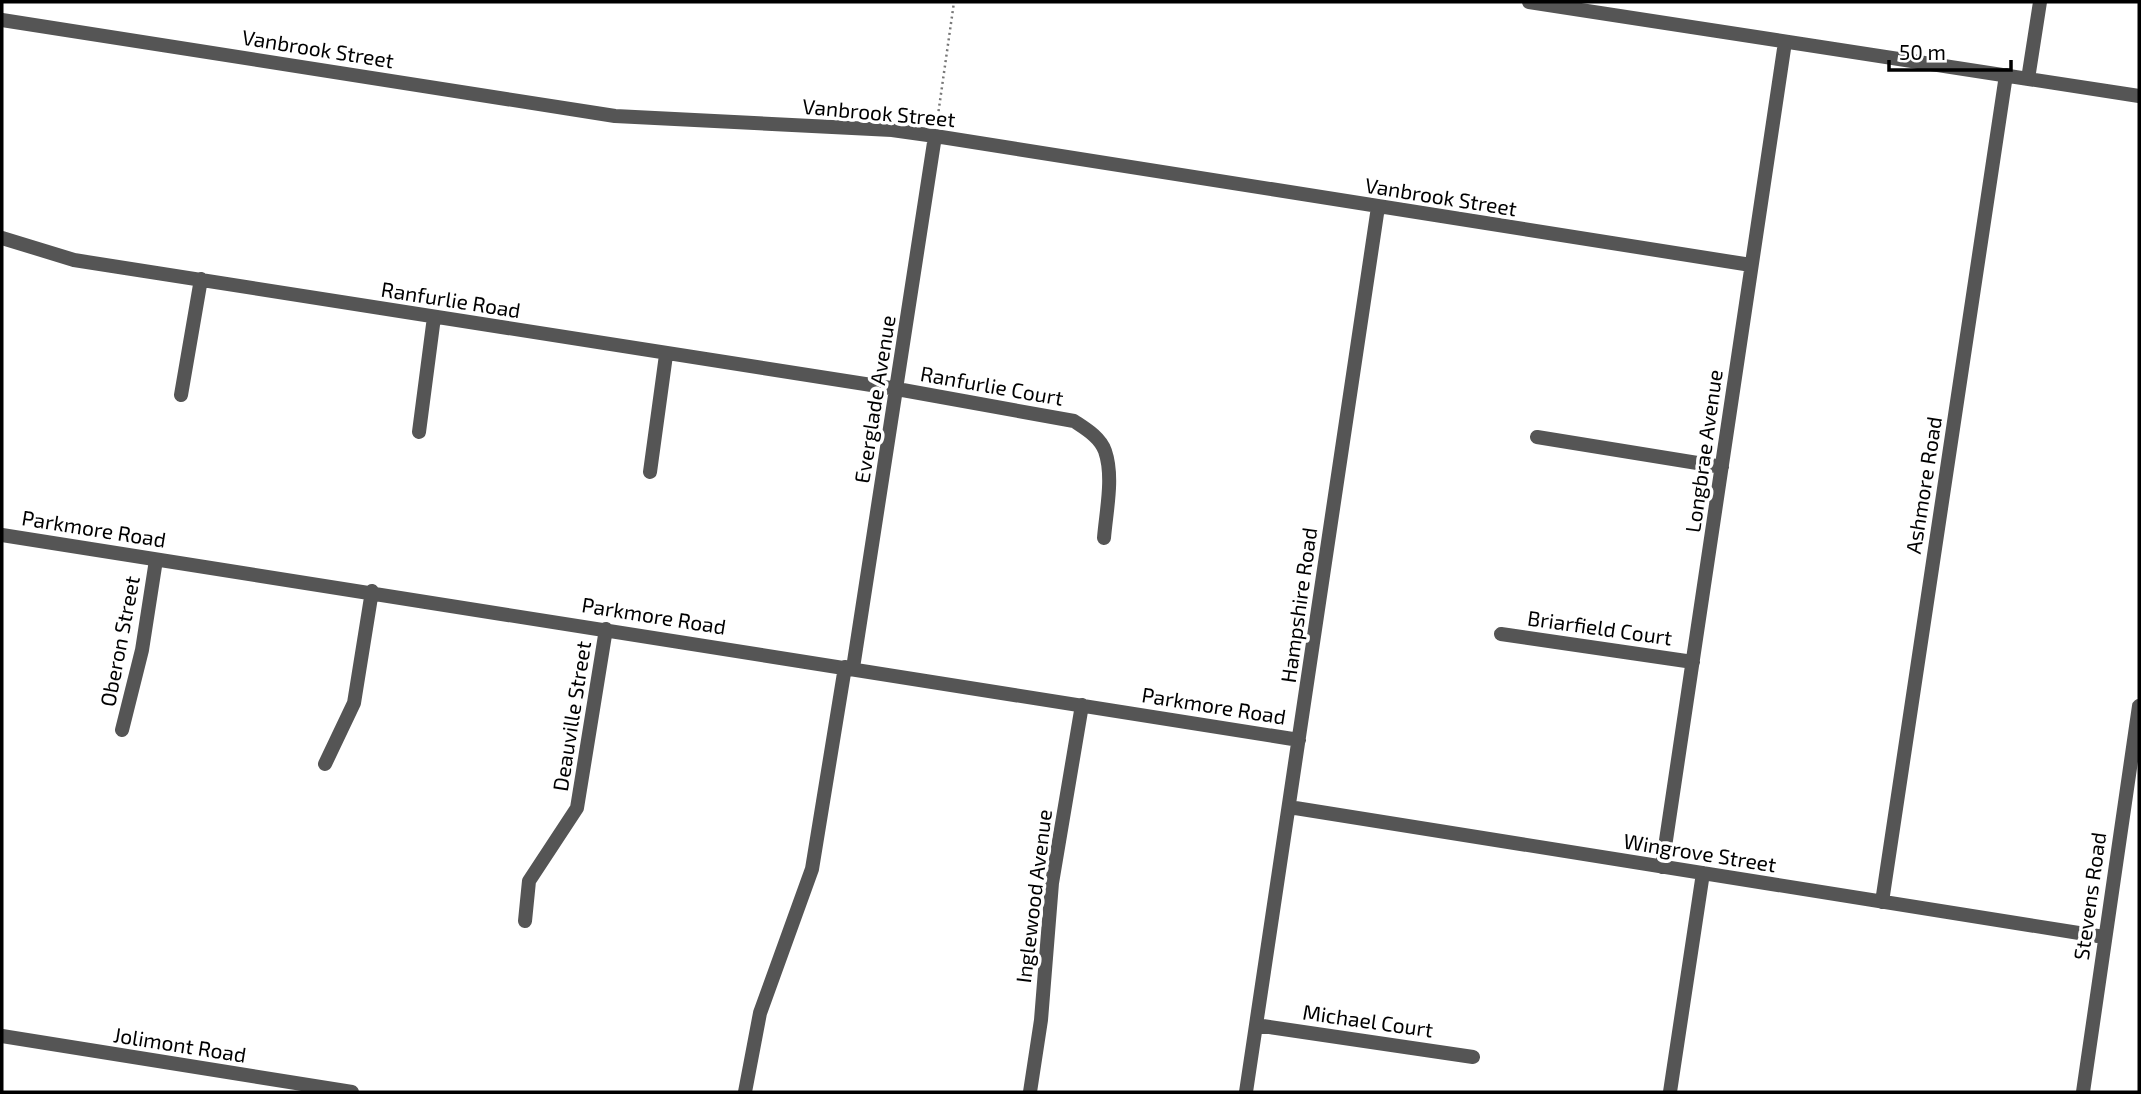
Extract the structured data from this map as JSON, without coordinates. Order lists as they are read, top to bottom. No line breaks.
{"streets":{"street":["Vanbrook Street","Ranfurlie Road","Ranfurlie Court","Everglade Avenue","Longbrae Avenue","Ashmore Road","Parkmore Road","Hampshire Road","Briarfield Court","Oberon Street","Deauville Street","Wingrove Street","Inglewood Avenue","Stevens Road","Michael Court","Jolimont Road"]},"crossings":[["Vanbrook Street","Everglade Avenue"],["Vanbrook Street","Longbrae Avenue"],["Vanbrook Street","Hampshire Road"],["Ranfurlie Road","Ranfurlie Court"],["Ranfurlie Road","Everglade Avenue"],["Ranfurlie Court","Everglade Avenue"],["Everglade Avenue","Parkmore Road"],["Longbrae Avenue","Briarfield Court"],["Longbrae Avenue","Wingrove Street"],["Ashmore Road","Wingrove Street"],["Parkmore Road","Hampshire Road"],["Parkmore Road","Oberon Street"],["Parkmore Road","Deauville Street"],["Parkmore Road","Inglewood Avenue"],["Hampshire Road","Wingrove Street"],["Hampshire Road","Michael Court"],["Wingrove Street","Stevens Road"]],"scale_bar":"50 m"}
